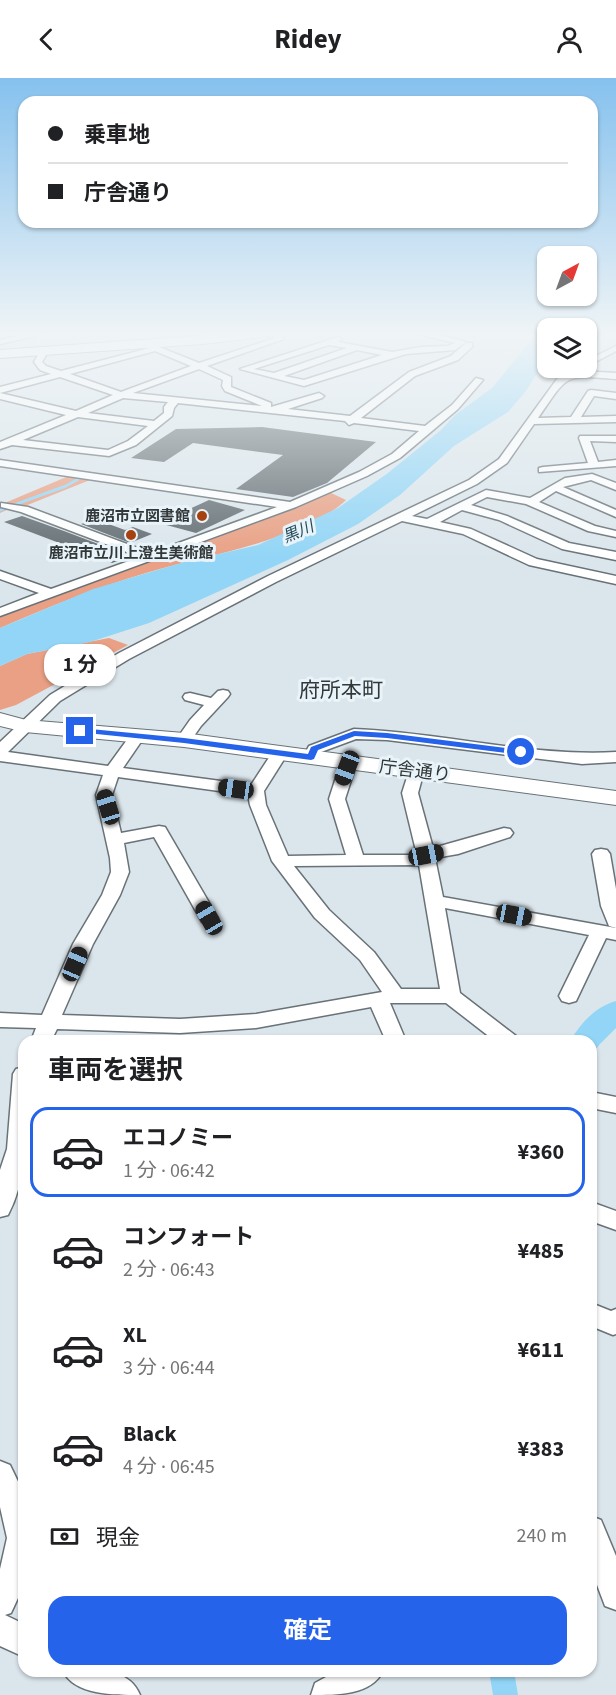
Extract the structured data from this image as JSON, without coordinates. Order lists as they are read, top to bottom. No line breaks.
{"streets":{"highway":["庁舎通り"]},"districts":["府所本町"],"water":["黒川"],"places":["鹿沼市立図書館","鹿沼市立川上澄生美術館"],"north":"top right","page":{"header":"Ridey","banner":["乗車地","庁舎通り"],"bubble":"1 分","heading":"車両を選択","list":[{"name":"エコノミー","note":"1 分 · 06:42","value":"¥360"},{"name":"コンフォート","note":"2 分 · 06:43","value":"¥485"},{"name":"XL","note":"3 分 · 06:44","value":"¥611"},{"name":"Black","note":"4 分 · 06:45","value":"¥383"}],"pay":["現金","240 m"],"buttons":"確定"}}
